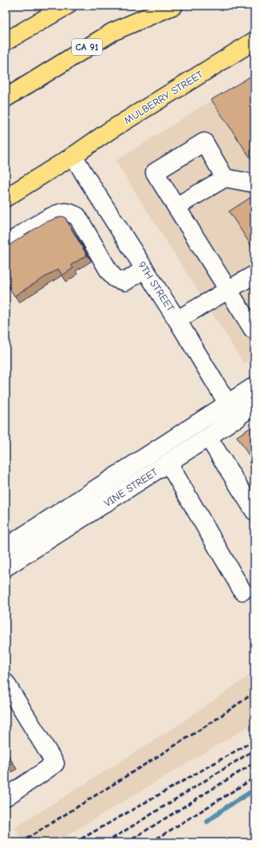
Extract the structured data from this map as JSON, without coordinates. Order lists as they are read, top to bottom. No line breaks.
{"streets":{"main road":["CA 91","MULBERRY STREET"],"street":["9TH STREET","VINE STREET"]},"crossings":[["MULBERRY STREET","9TH STREET"],["9TH STREET","VINE STREET"]]}
